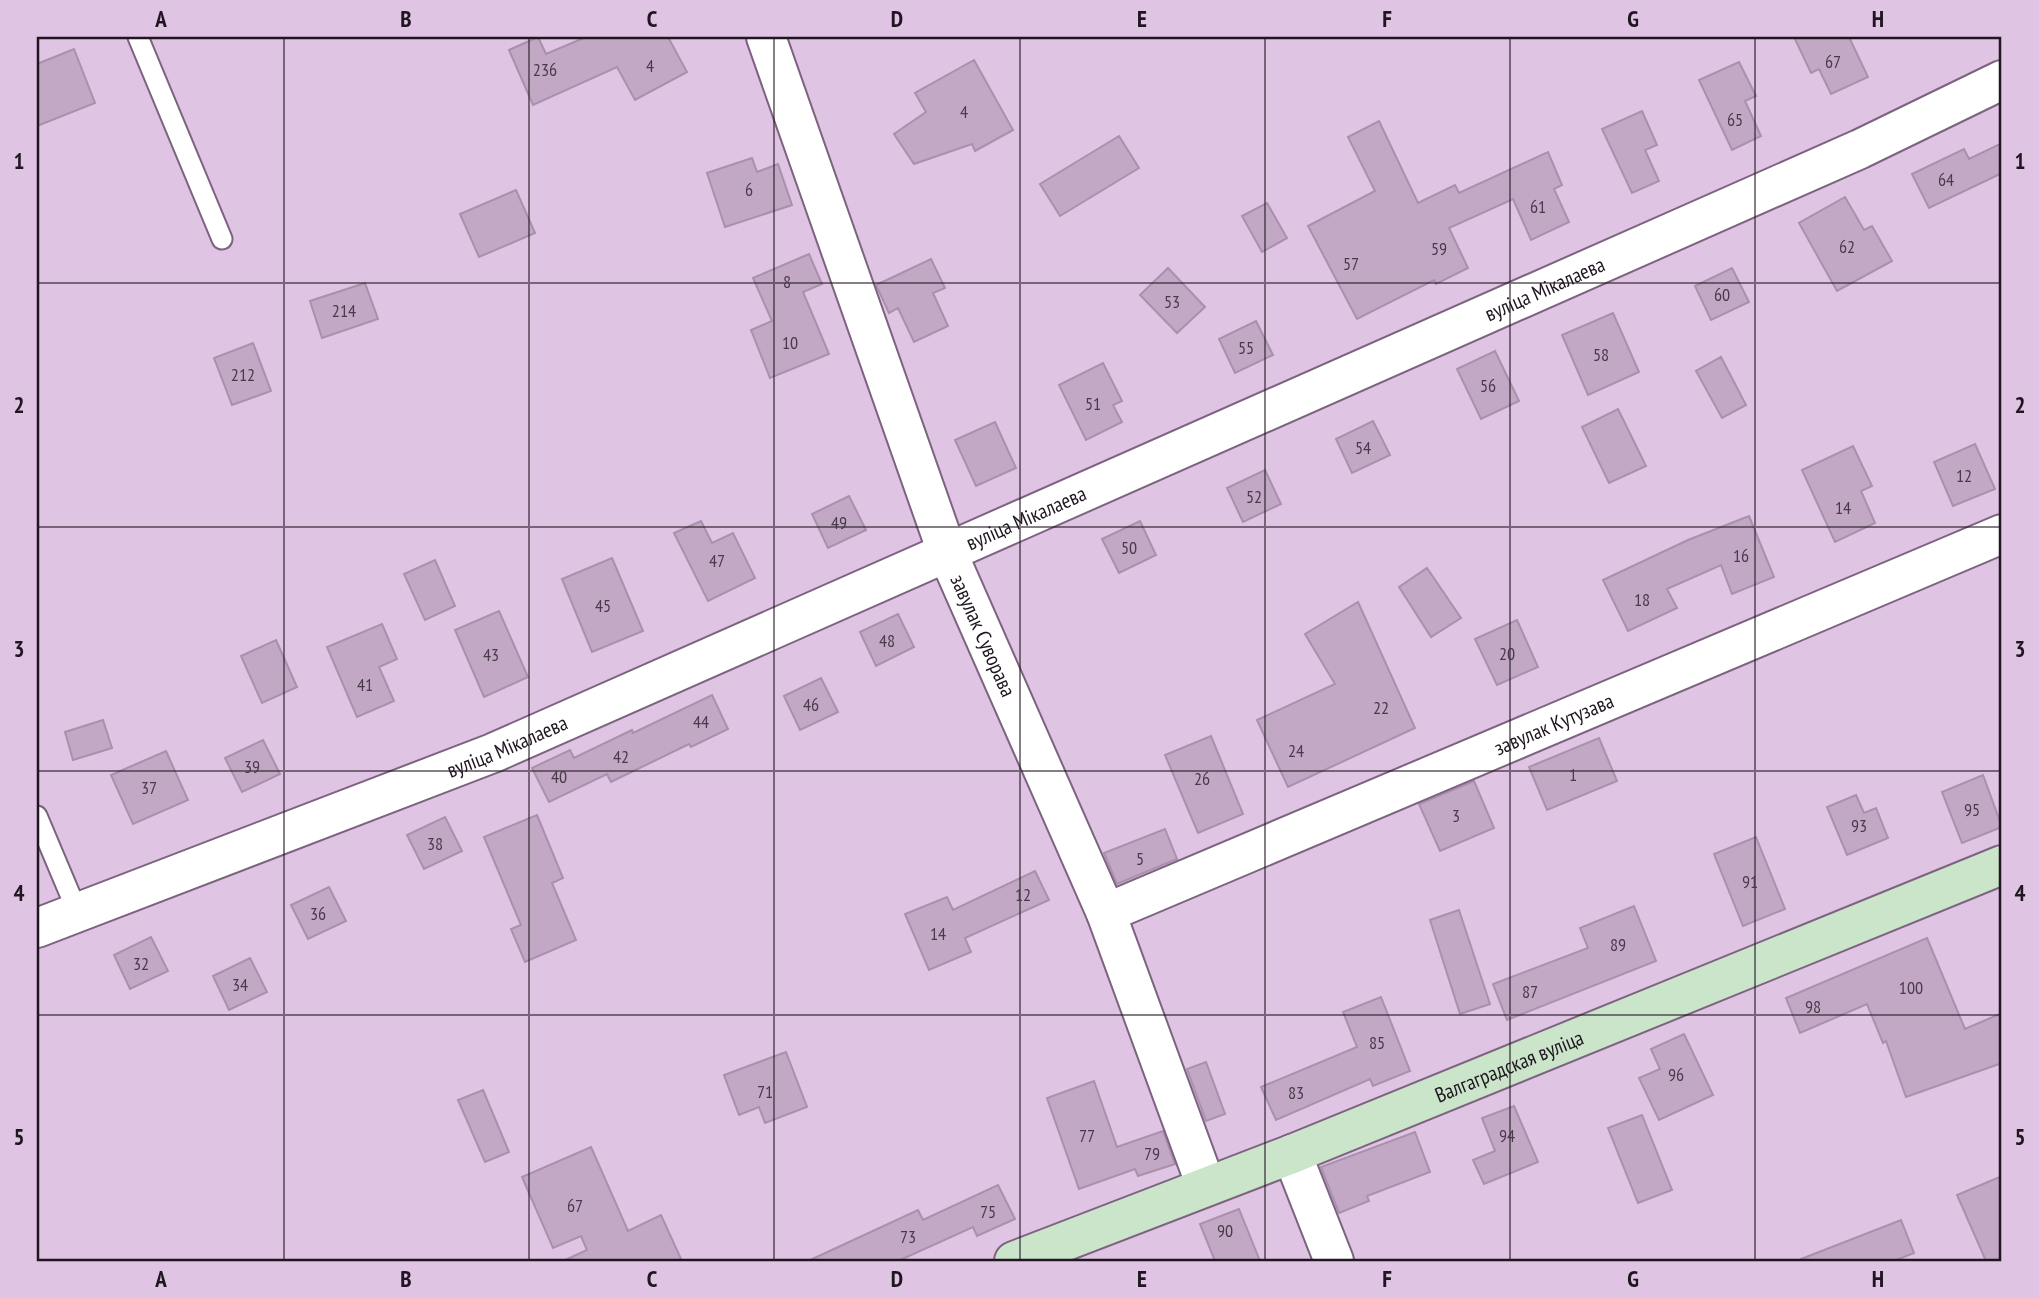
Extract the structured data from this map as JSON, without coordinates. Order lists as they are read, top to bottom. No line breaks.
{"streets":{"street":["вуліца Мікалаева","завулак Суворава","завулак Кутузава","Валгаградская вуліца"]},"crossings":[["вуліца Мікалаева","завулак Суворава"],["завулак Суворава","завулак Кутузава"],["завулак Суворава","Валгаградская вуліца"]],"house_numbers":["67","4","236","4","65","64","6","61","62","59","57","8","60","53","214","10","55","58","212","56","51","54","12","52","14","49","50","16","47","18","45","48","20","43","41","46","22","44","24","42","39","1","40","26","37","95","3","93","38","5","91","12","36","14","89","32","34","100","87","98","85","96","71","83","77","94","79","67","75","90","73"],"grid":{"columns":["A","B","C","D","E","F","G","H"],"rows":["1","2","3","4","5"]}}
